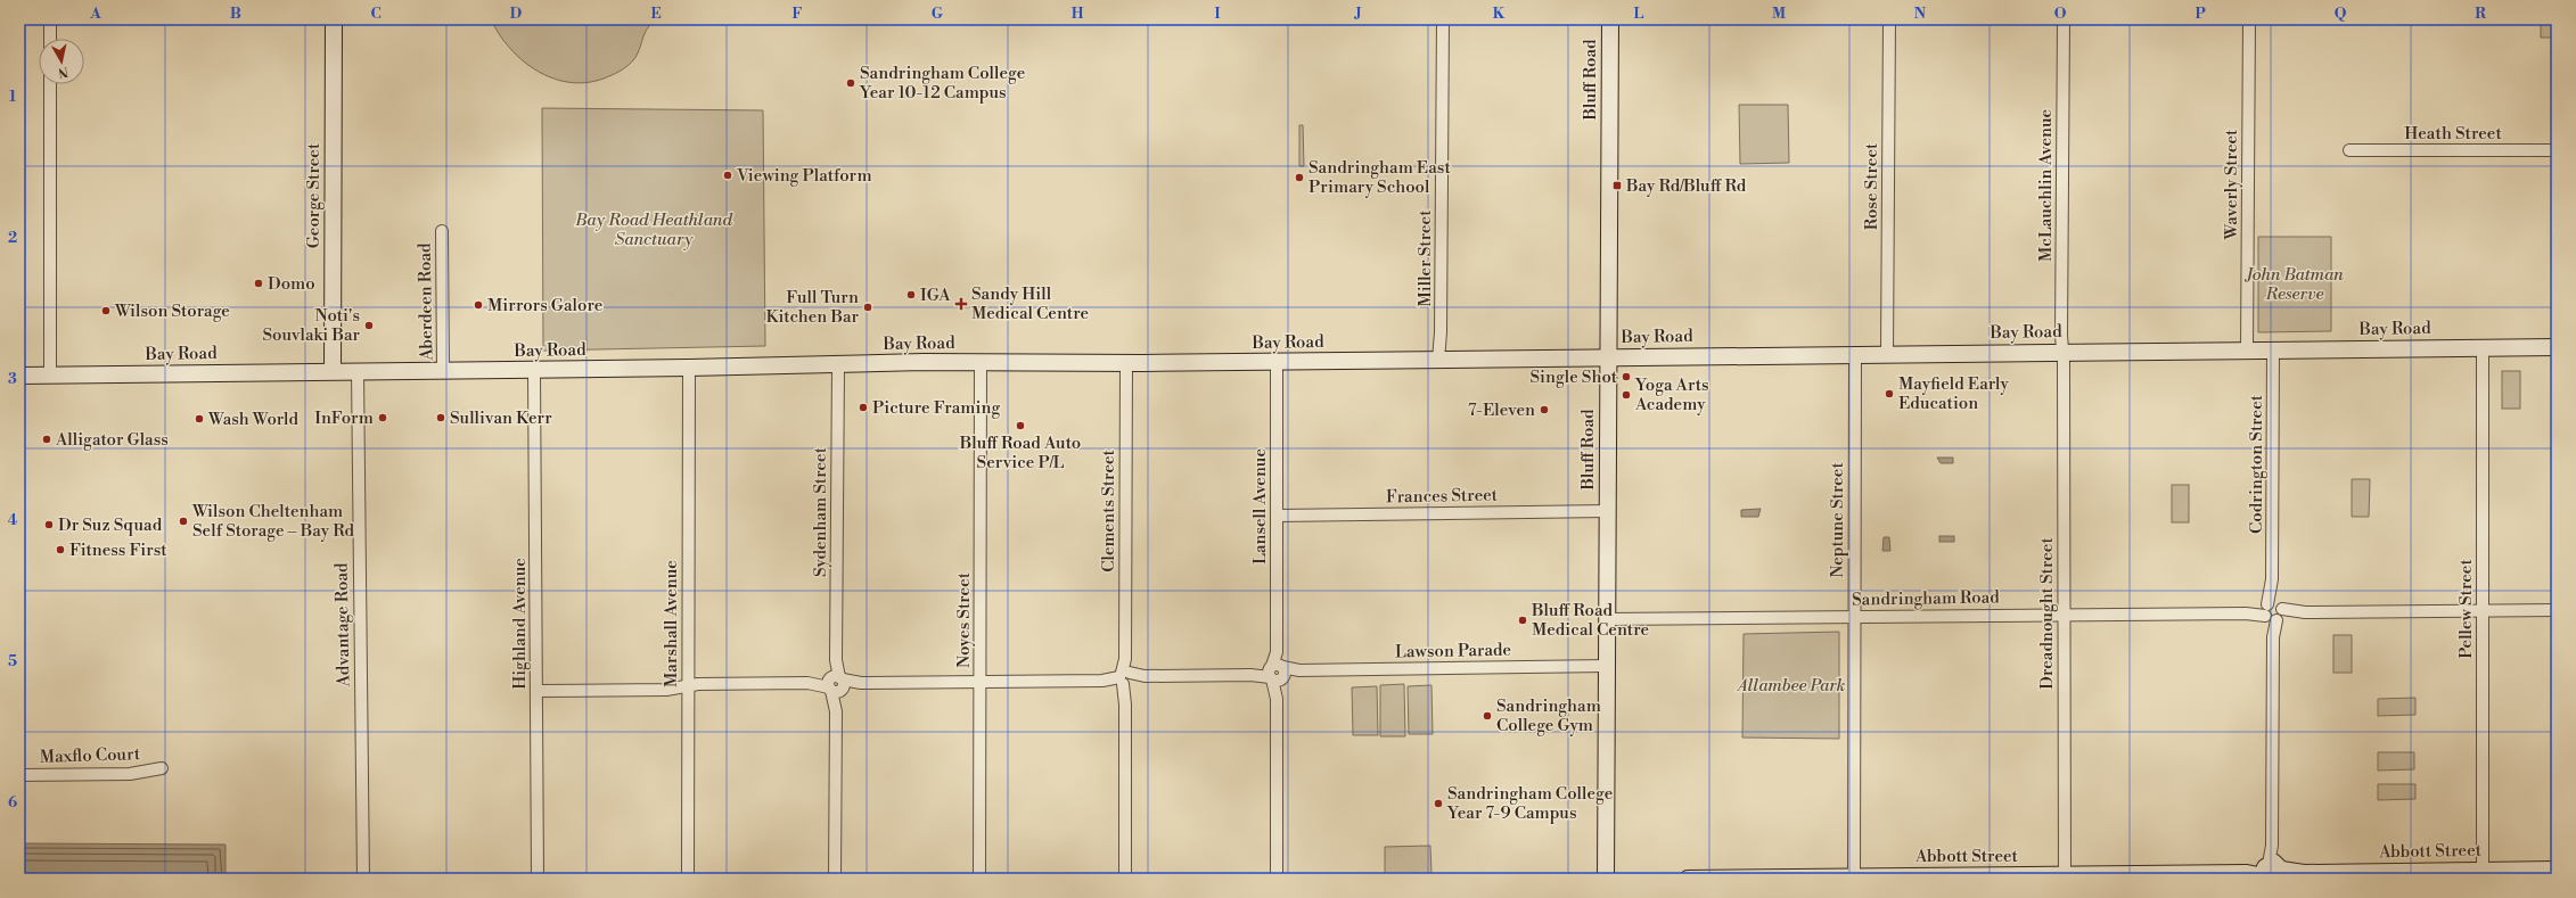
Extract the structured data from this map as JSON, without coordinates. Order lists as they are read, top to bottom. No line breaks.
{"streets":{"main road":["Bluff Road","George Street","Bay Road","Abbott Street"],"street":["Heath Street","Waverly Street","McLauchlin Avenue","Rose Street","Miller Street","Aberdeen Road","Codrington Street","Frances Street","Lansell Avenue","Clements Street","Sydenham Street","Neptune Street","Sandringham Road","Pellew Street","Dreadnought Street","Noyes Street","Highland Avenue","Marshall Avenue","Advantage Road","Lawson Parade","Maxflo Court"]},"crossings":[["Bluff Road","Bay Road"],["Bluff Road","Frances Street"],["Bluff Road","Sandringham Road"],["Bluff Road","Lawson Parade"],["Waverly Street","Bay Road"],["McLauchlin Avenue","Bay Road"],["McLauchlin Avenue","Dreadnought Street"],["Rose Street","Bay Road"],["George Street","Bay Road"],["Miller Street","Bay Road"],["Aberdeen Road","Bay Road"],["Bay Road","Codrington Street"],["Bay Road","Lansell Avenue"],["Bay Road","Clements Street"],["Bay Road","Sydenham Street"],["Bay Road","Neptune Street"],["Bay Road","Pellew Street"],["Bay Road","Dreadnought Street"],["Bay Road","Noyes Street"],["Bay Road","Highland Avenue"],["Bay Road","Marshall Avenue"],["Bay Road","Advantage Road"],["Codrington Street","Sandringham Road"],["Codrington Street","Abbott Street"],["Frances Street","Lansell Avenue"],["Lansell Avenue","Lawson Parade"],["Clements Street","Lawson Parade"],["Sydenham Street","Lawson Parade"],["Neptune Street","Sandringham Road"],["Neptune Street","Abbott Street"],["Sandringham Road","Pellew Street"],["Sandringham Road","Dreadnought Street"],["Pellew Street","Abbott Street"],["Dreadnought Street","Abbott Street"],["Noyes Street","Lawson Parade"],["Highland Avenue","Lawson Parade"],["Marshall Avenue","Lawson Parade"]],"parks":["Bay Road Heathland Sanctuary","John Batman Reserve","Allambee Park"],"places":{"other":["Sandringham College Year 10-12 Campus","Viewing Platform","Sandringham East Primary School","Domo","IGA","Mirrors Galore","Full Turn Kitchen Bar","Wilson Storage","Noti's Souvlaki Bar","Single Shot","Mayfield Early Education","Yoga Arts Academy","Picture Framing","7-Eleven","InForm","Sullivan Kerr","Wash World","Bluff Road Auto Service P/L","Alligator Glass","Wilson Cheltenham Self Storage – Bay Rd","Dr Suz Squad","Fitness First","Bluff Road Medical Centre","Sandringham College Gym","Sandringham College Year 7-9 Campus"],"transit":["Bay Rd/Bluff Rd"],"health":["Sandy Hill Medical Centre"]},"north":"bottom","grid":{"columns":["A","B","C","D","E","F","G","H","I","J","K","L","M","N","O","P","Q","R"],"rows":["1","2","3","4","5","6"]}}
